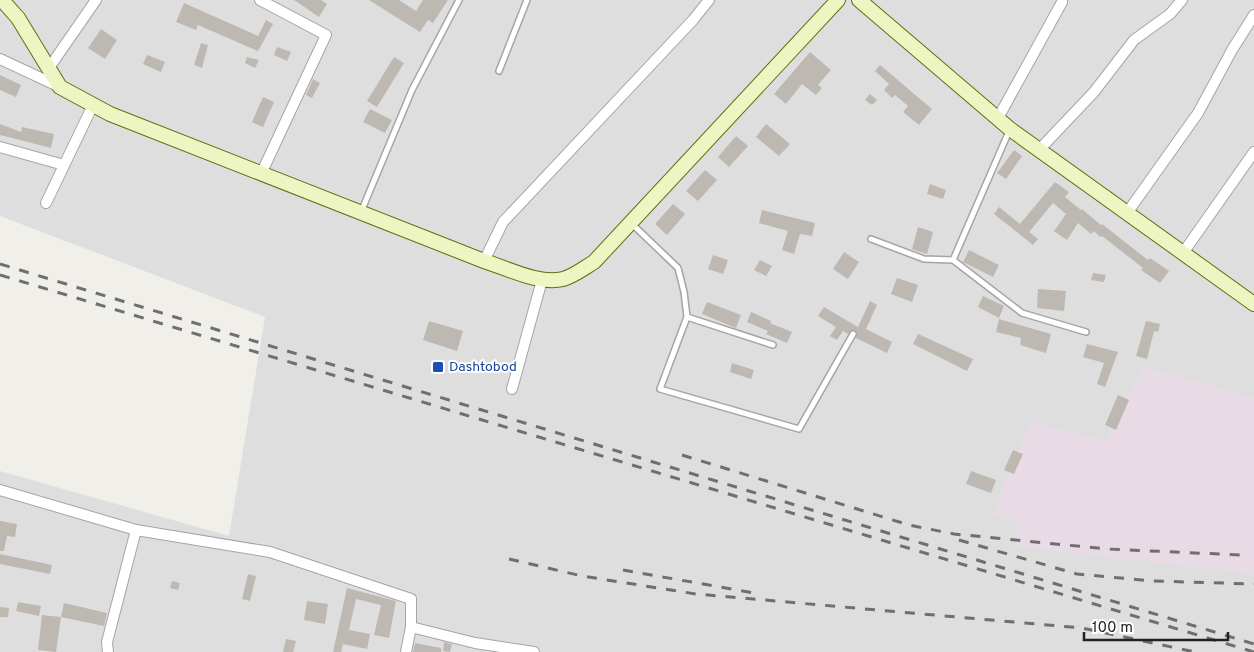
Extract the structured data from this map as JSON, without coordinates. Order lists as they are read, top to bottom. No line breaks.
{"places":{"transit":["Dashtobod"]},"scale_bar":"100 m"}
